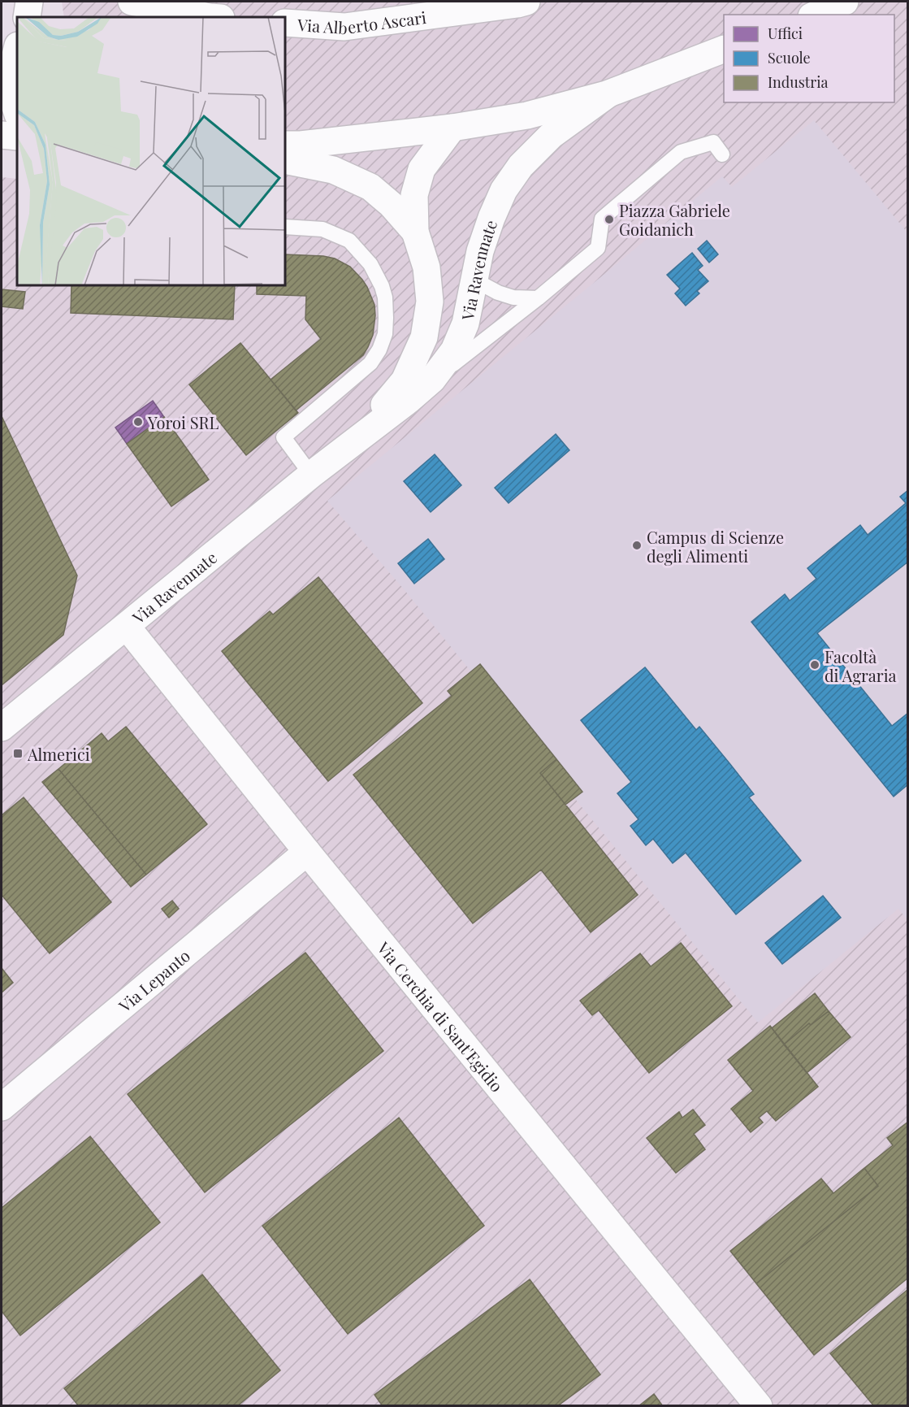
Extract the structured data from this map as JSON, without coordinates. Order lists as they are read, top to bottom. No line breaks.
{"streets":{"street":["Via Alberto Ascari","Via Ravennate","Via Lepanto","Via Cerchia di Sant'Egidio"]},"crossings":[["Via Ravennate","Via Cerchia di Sant'Egidio"],["Via Lepanto","Via Cerchia di Sant'Egidio"]],"places":{"other":["Piazza Gabriele Goidanich","Yoroi SRL","Campus di Scienze degli Alimenti","Facoltà di Agraria"],"transit":["Almerici"]},"legend":["Uffici","Scuole","Industria"]}
